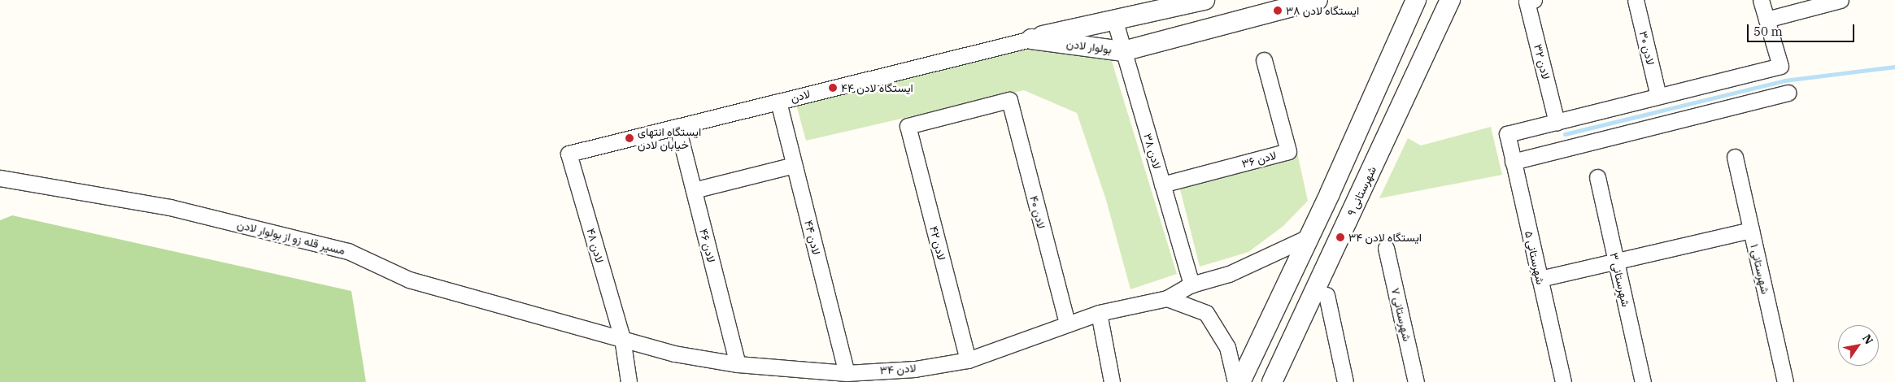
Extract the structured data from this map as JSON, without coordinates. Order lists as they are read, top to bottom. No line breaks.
{"streets":{"street":["بولوار لادن","لادن ۳۰","لادن ۳۲","لادن","لادن ۳۸","لادن ۳۶","شهرستانی ۹","لادن ۴۰","مسیر قله زو از بولوار لادن","لادن ۴۴","لادن ۴۲","لادن ۴۸","لادن ۴۶","شهرستانی ۵","شهرستانی ۱","شهرستانی ۳","شهرستانی ۷","لادن ۳۴"]},"crossings":[["بولوار لادن","لادن"],["بولوار لادن","لادن ۳۸"],["لادن ۳۲","شهرستانی ۵"],["لادن","لادن ۴۴"],["لادن","لادن ۴۸"],["لادن","لادن ۴۶"],["لادن ۳۸","لادن ۳۶"],["لادن ۴۰","لادن ۴۲"],["لادن ۴۰","لادن ۳۴"],["مسیر قله زو از بولوار لادن","لادن ۴۸"],["مسیر قله زو از بولوار لادن","لادن ۳۴"],["لادن ۴۴","لادن ۳۴"],["لادن ۴۲","لادن ۳۴"],["لادن ۴۸","لادن ۳۴"],["لادن ۴۶","لادن ۳۴"]],"places":["ایستگاه لادن ۳۸","ایستگاه لادن ۴۴","ایستگاه انتهای خیابان لادن","ایستگاه لادن ۳۴"],"scale_bar":"50 m","north":"top right"}
